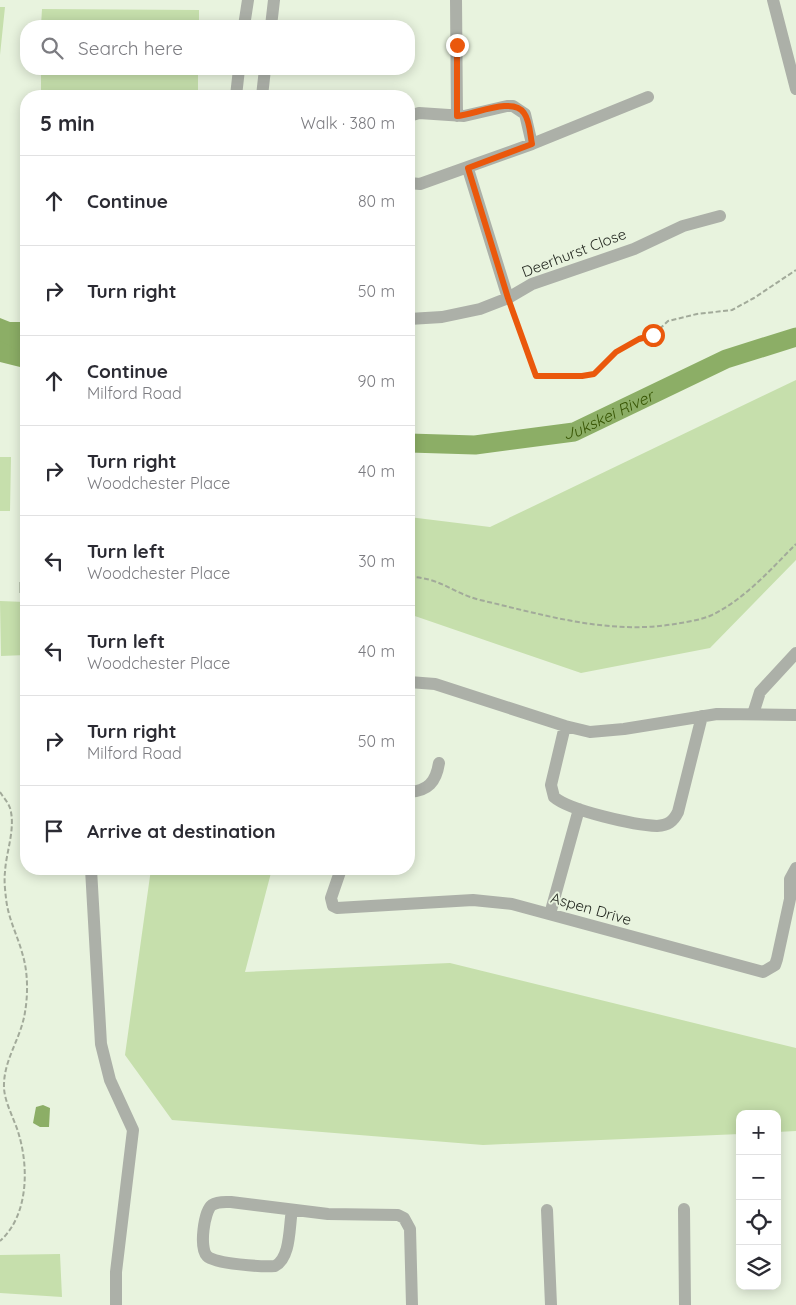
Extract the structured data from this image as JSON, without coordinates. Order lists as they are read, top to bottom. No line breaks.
{"streets":{"street":["Deerhurst Close","Aspen Drive"]},"water":["Jukskei River"],"page":{"search":"Search here","heading":["5 min","Walk · 380 m"],"list":[["Continue","80 m"],["Turn right","50 m"],["Continue","Milford Road","90 m"],["Turn right","Woodchester Place","40 m"],["Turn left","Woodchester Place","30 m"],["Turn left","Woodchester Place","40 m"],["Turn right","Milford Road","50 m"],"Arrive at destination"],"map_buttons":["+","−"]}}
